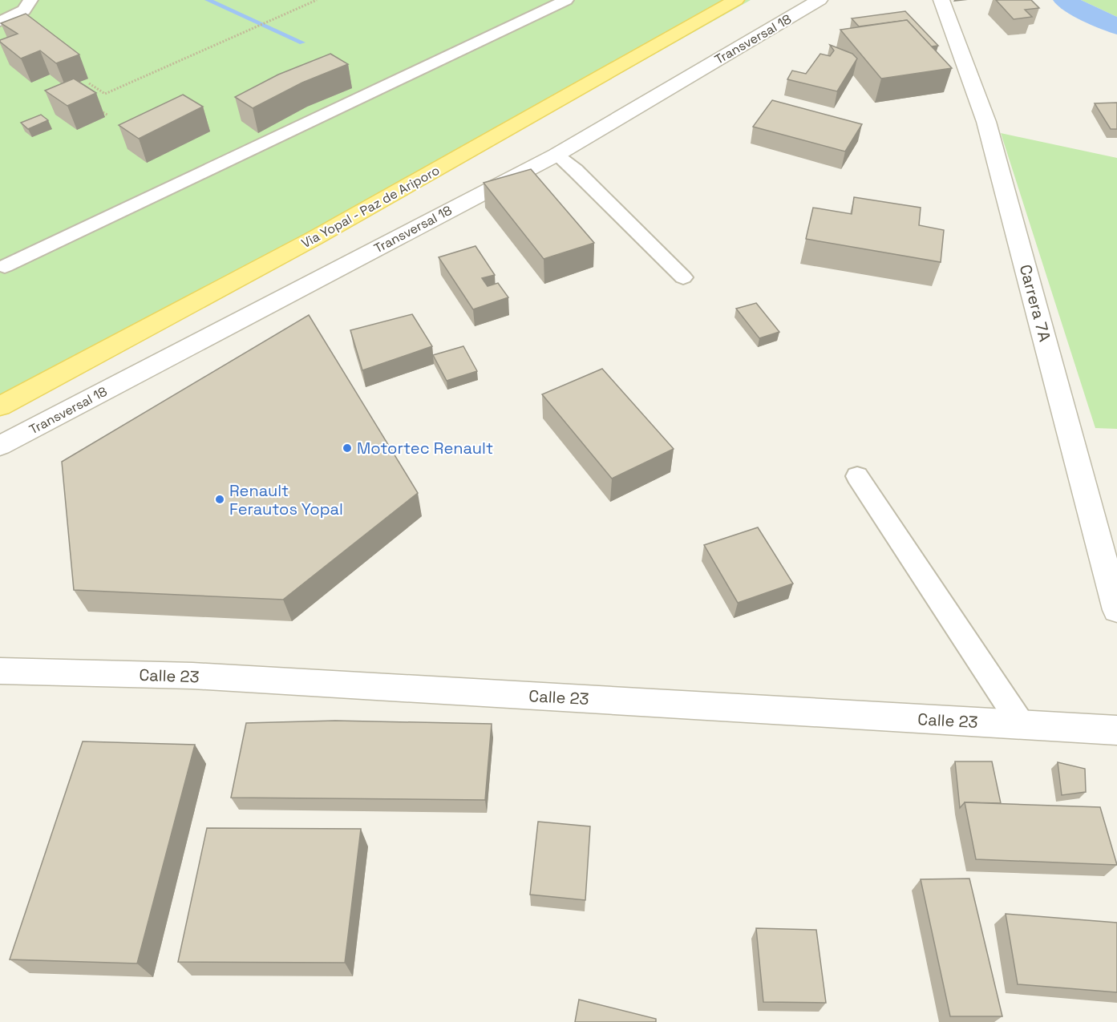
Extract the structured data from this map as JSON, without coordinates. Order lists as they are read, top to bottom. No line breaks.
{"streets":{"main road":["Via Yopal - Paz de Ariporo"],"street":["Transversal 18","Carrera 7A","Calle 23"]},"places":["Motortec Renault","Renault Ferautos Yopal"]}
